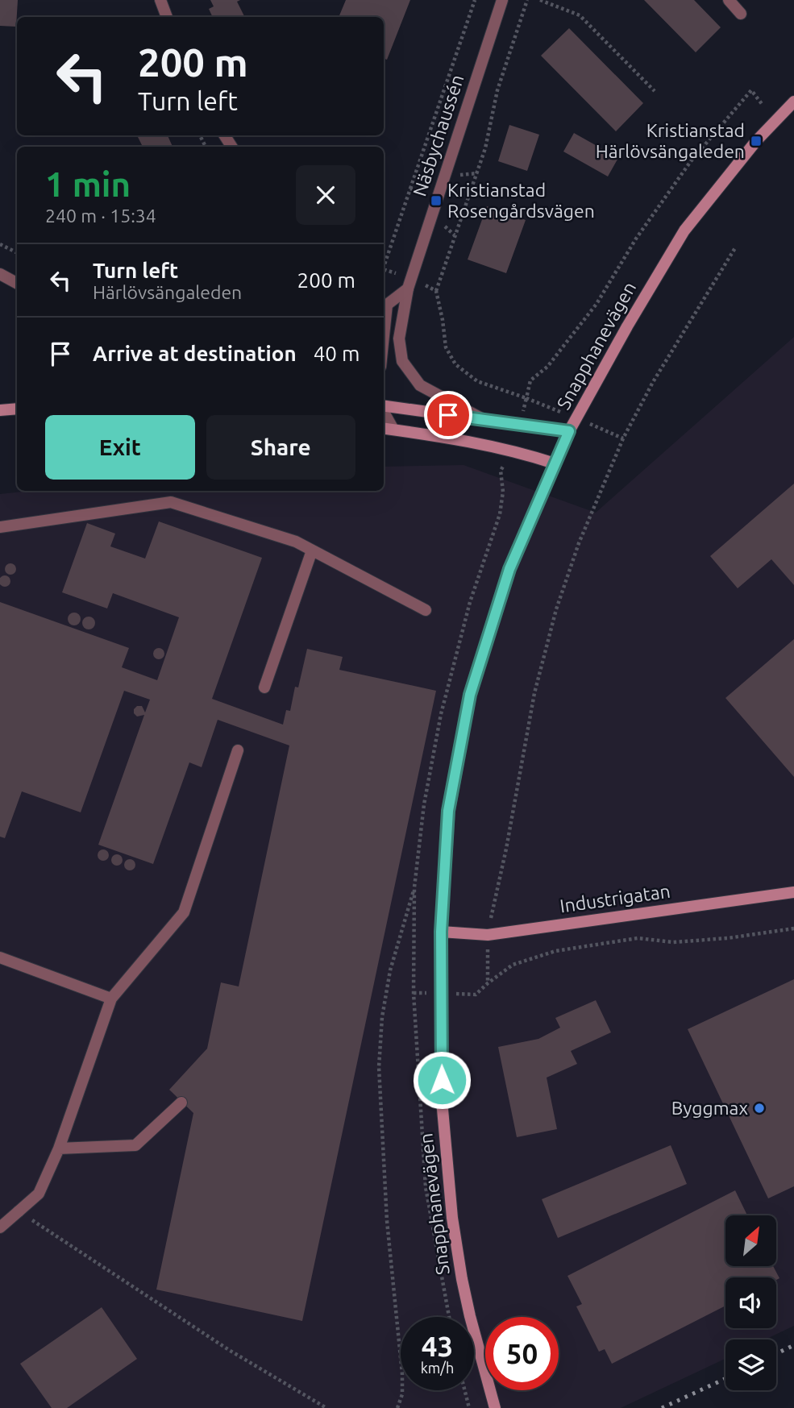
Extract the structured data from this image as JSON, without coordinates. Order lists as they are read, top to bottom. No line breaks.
{"streets":{"main road":["Snapphanevägen","Industrigatan"],"street":["Näsbychaussén"]},"crossings":[["Snapphanevägen","Industrigatan"]],"places":{"transit":["Kristianstad Härlövsängaleden","Kristianstad Rosengårdsvägen"],"other":["Byggmax"]},"north":"top right","page":{"turn":["200 m","Turn left"],"heading":["1 min","240 m · 15:34"],"list":[{"name":"Turn left","note":"Härlövsängaleden","value":"200 m"},{"name":"Arrive at destination","value":"40 m"}],"buttons":["Exit","Share"],"speed":"43 km/h","limit":"50"}}
